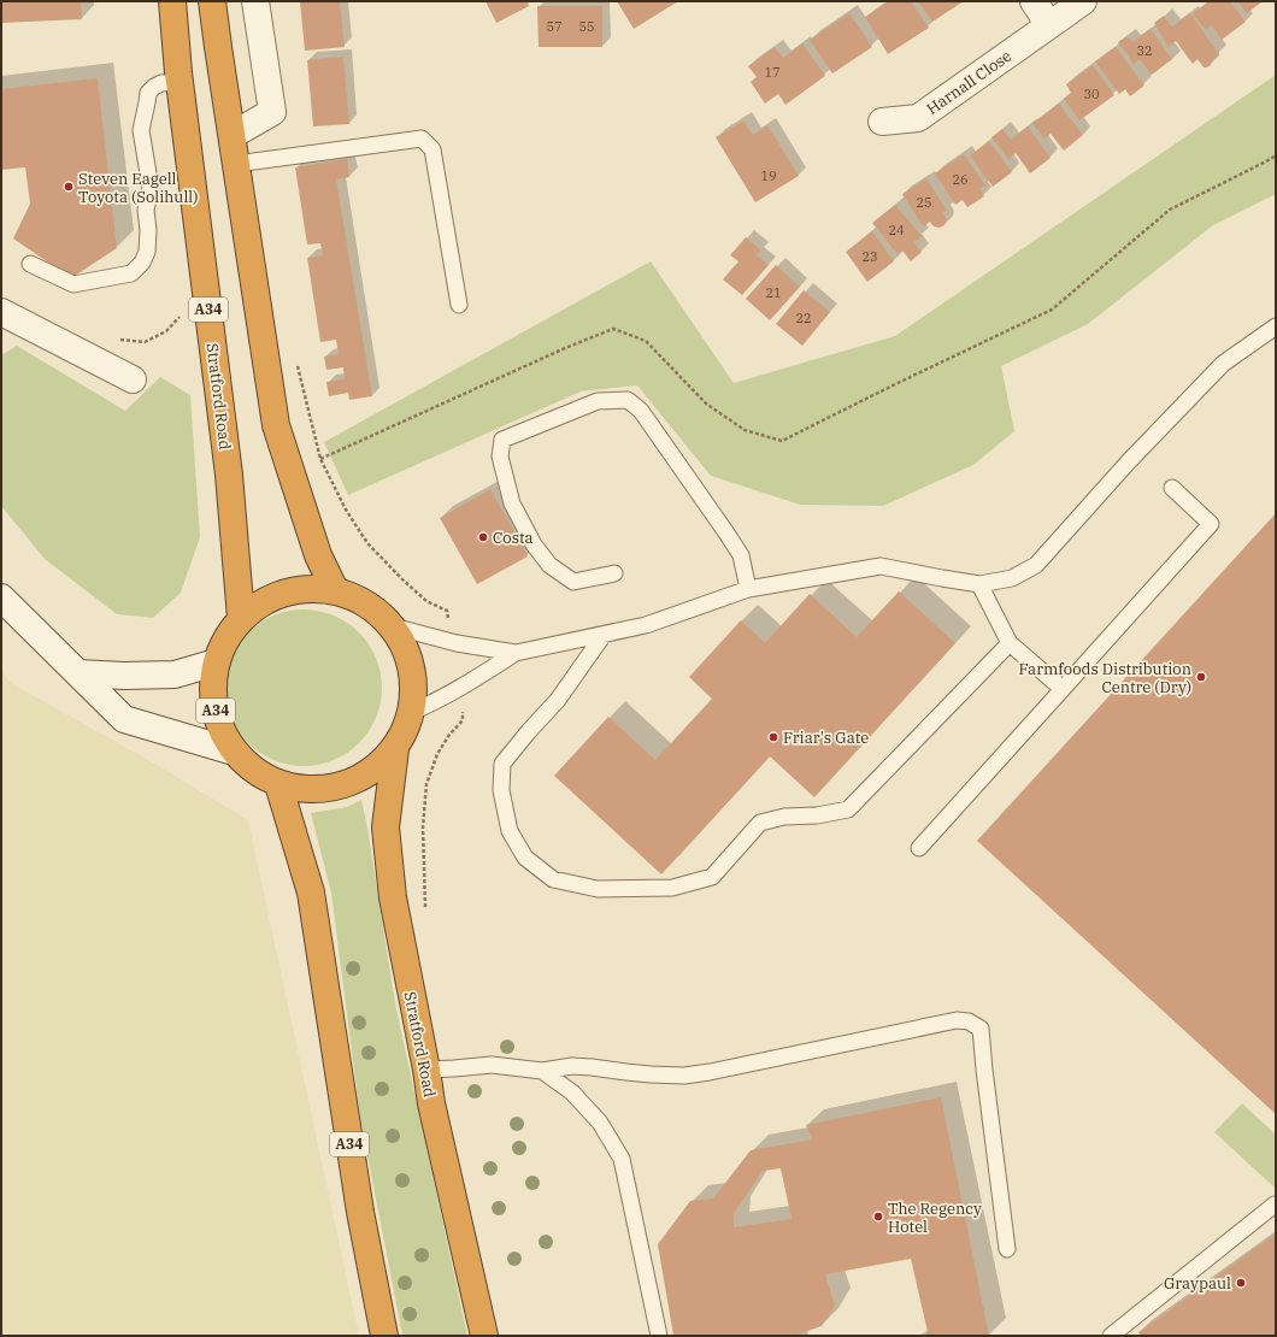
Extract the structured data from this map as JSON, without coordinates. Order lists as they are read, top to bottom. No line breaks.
{"streets":{"highway":["A34","Stratford Road"],"street":["Harnall Close"]},"crossings":[["A34","Stratford Road"]],"places":["Steven Eagell Toyota (Solihull)","Costa","Farmfoods Distribution Centre (Dry)","Friar's Gate","The Regency Hotel","Graypaul"],"house_numbers":["57","55","32","17","30","19","26","25","24","23","21","22"]}
